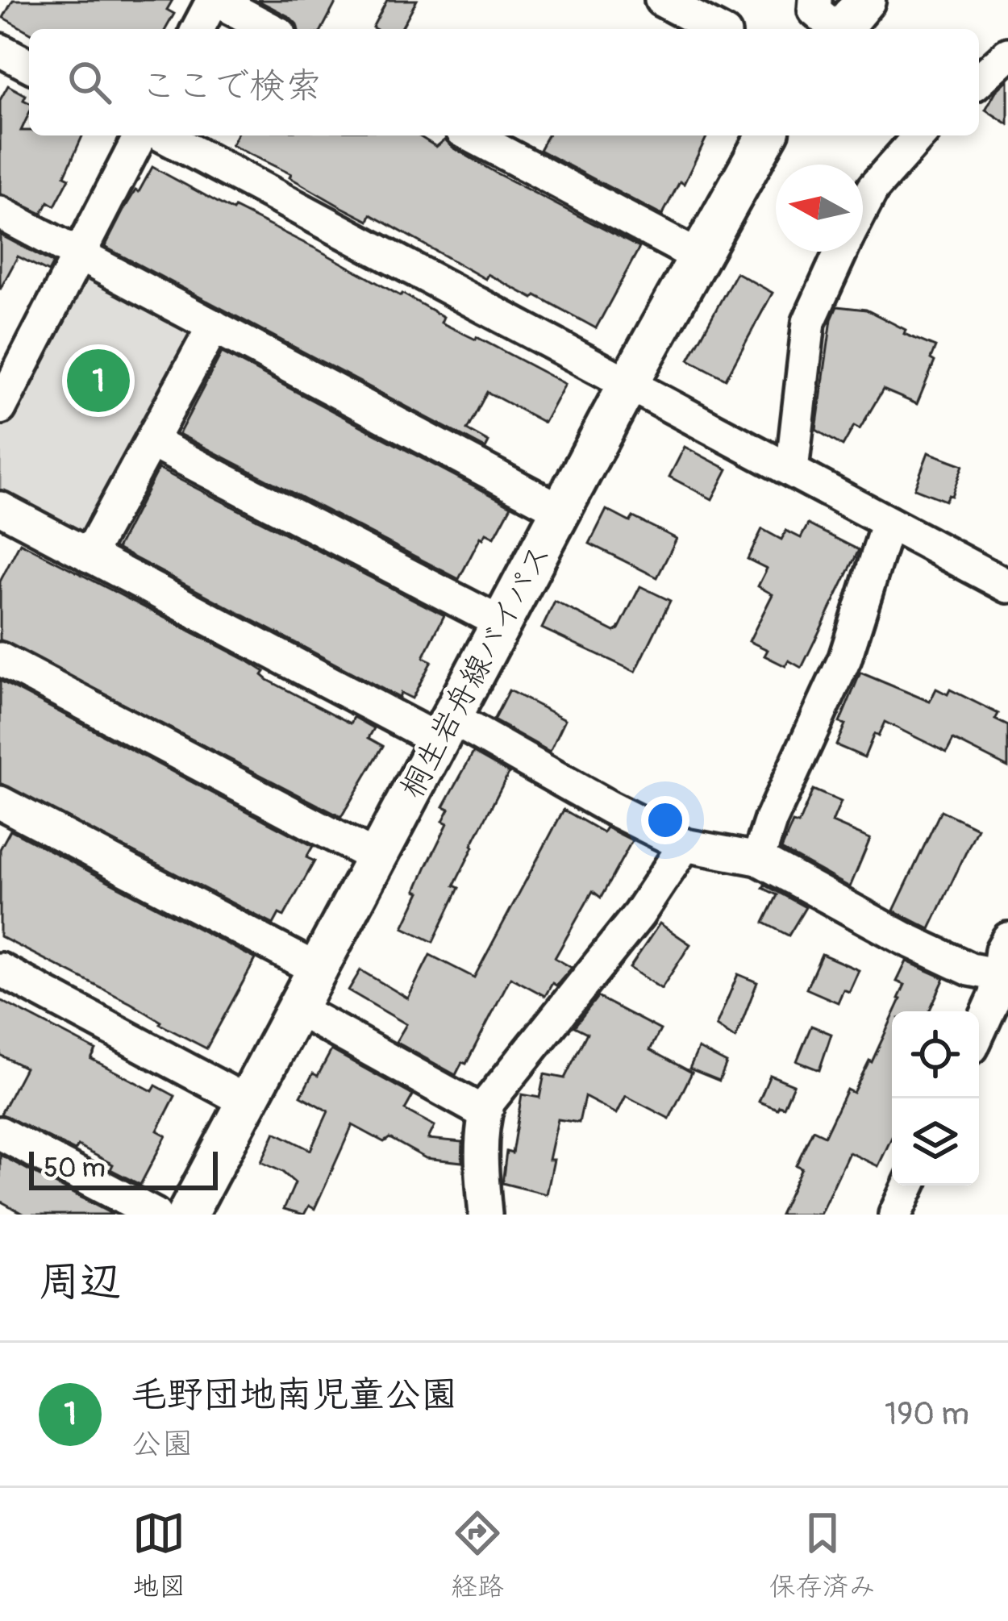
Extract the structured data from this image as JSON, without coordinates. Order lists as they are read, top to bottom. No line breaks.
{"streets":{"main road":["桐生岩舟線バイパス"]},"scale_bar":"50 m","north":"left","page":{"search":"ここで検索","pins":"1","scale":"50 m","heading":"周辺","list":[{"mark":"1","name":"毛野団地南児童公園","note":"公園","value":"190 m"}],"nav":["地図","経路","保存済み"]}}
